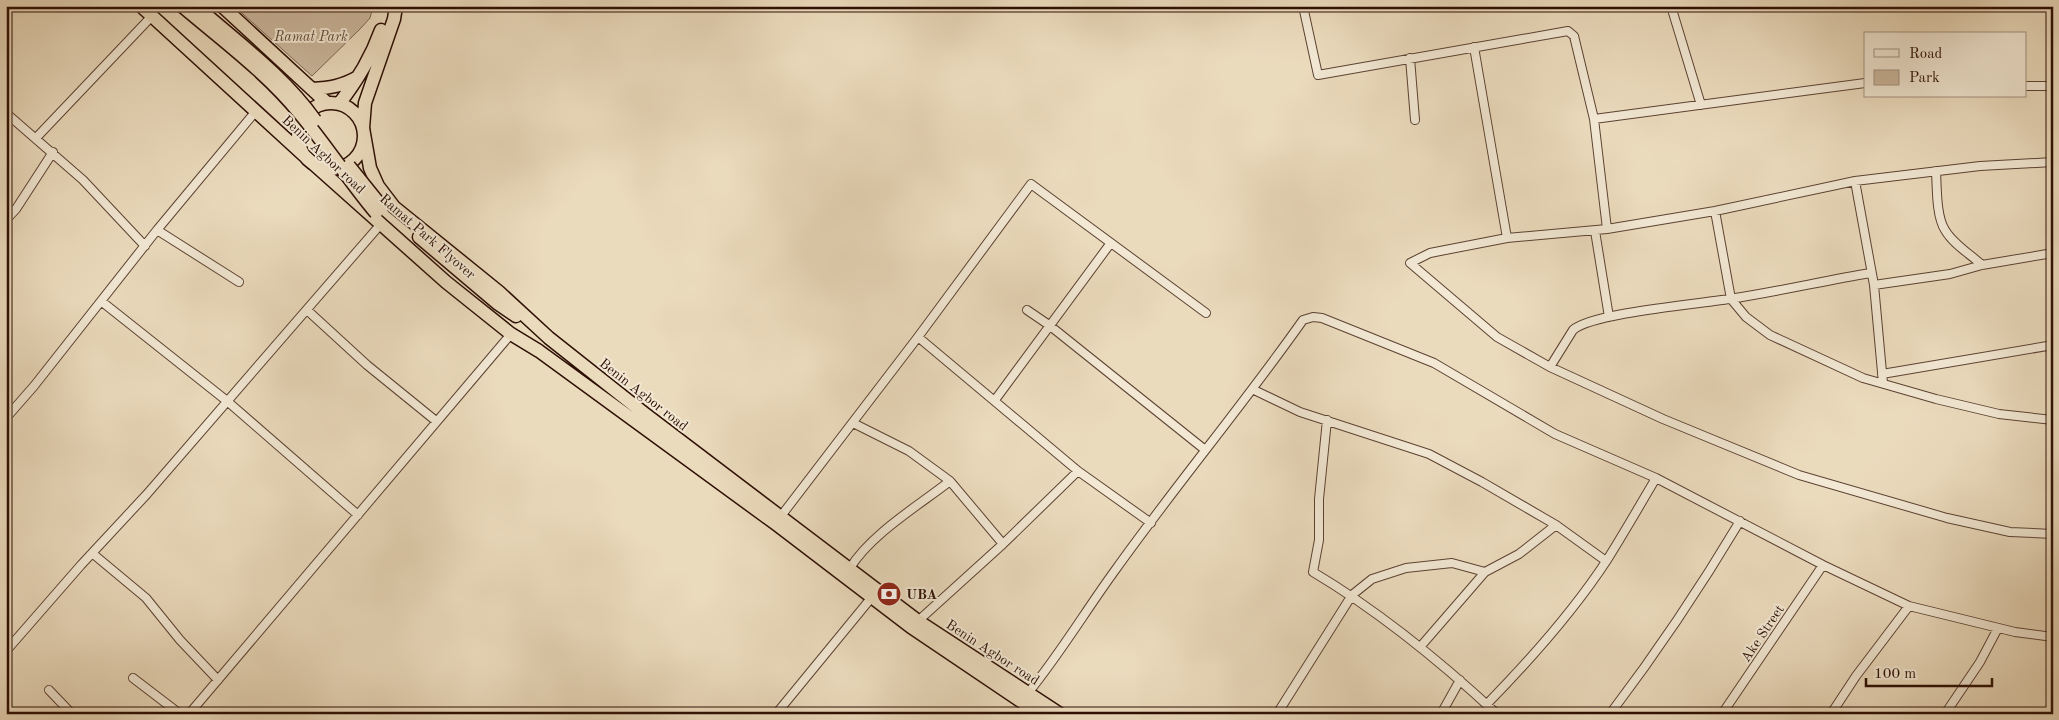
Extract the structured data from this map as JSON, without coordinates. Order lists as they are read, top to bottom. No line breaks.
{"streets":{"highway":["Benin Agbor road","Ramat Park Flyover"],"street":["Ake Street"]},"crossings":[["Benin Agbor road","Ramat Park Flyover"]],"parks":["Ramat Park"],"places":{"bank":["UBA"]},"legend":["Road","Park"],"scale_bar":"100 m"}
